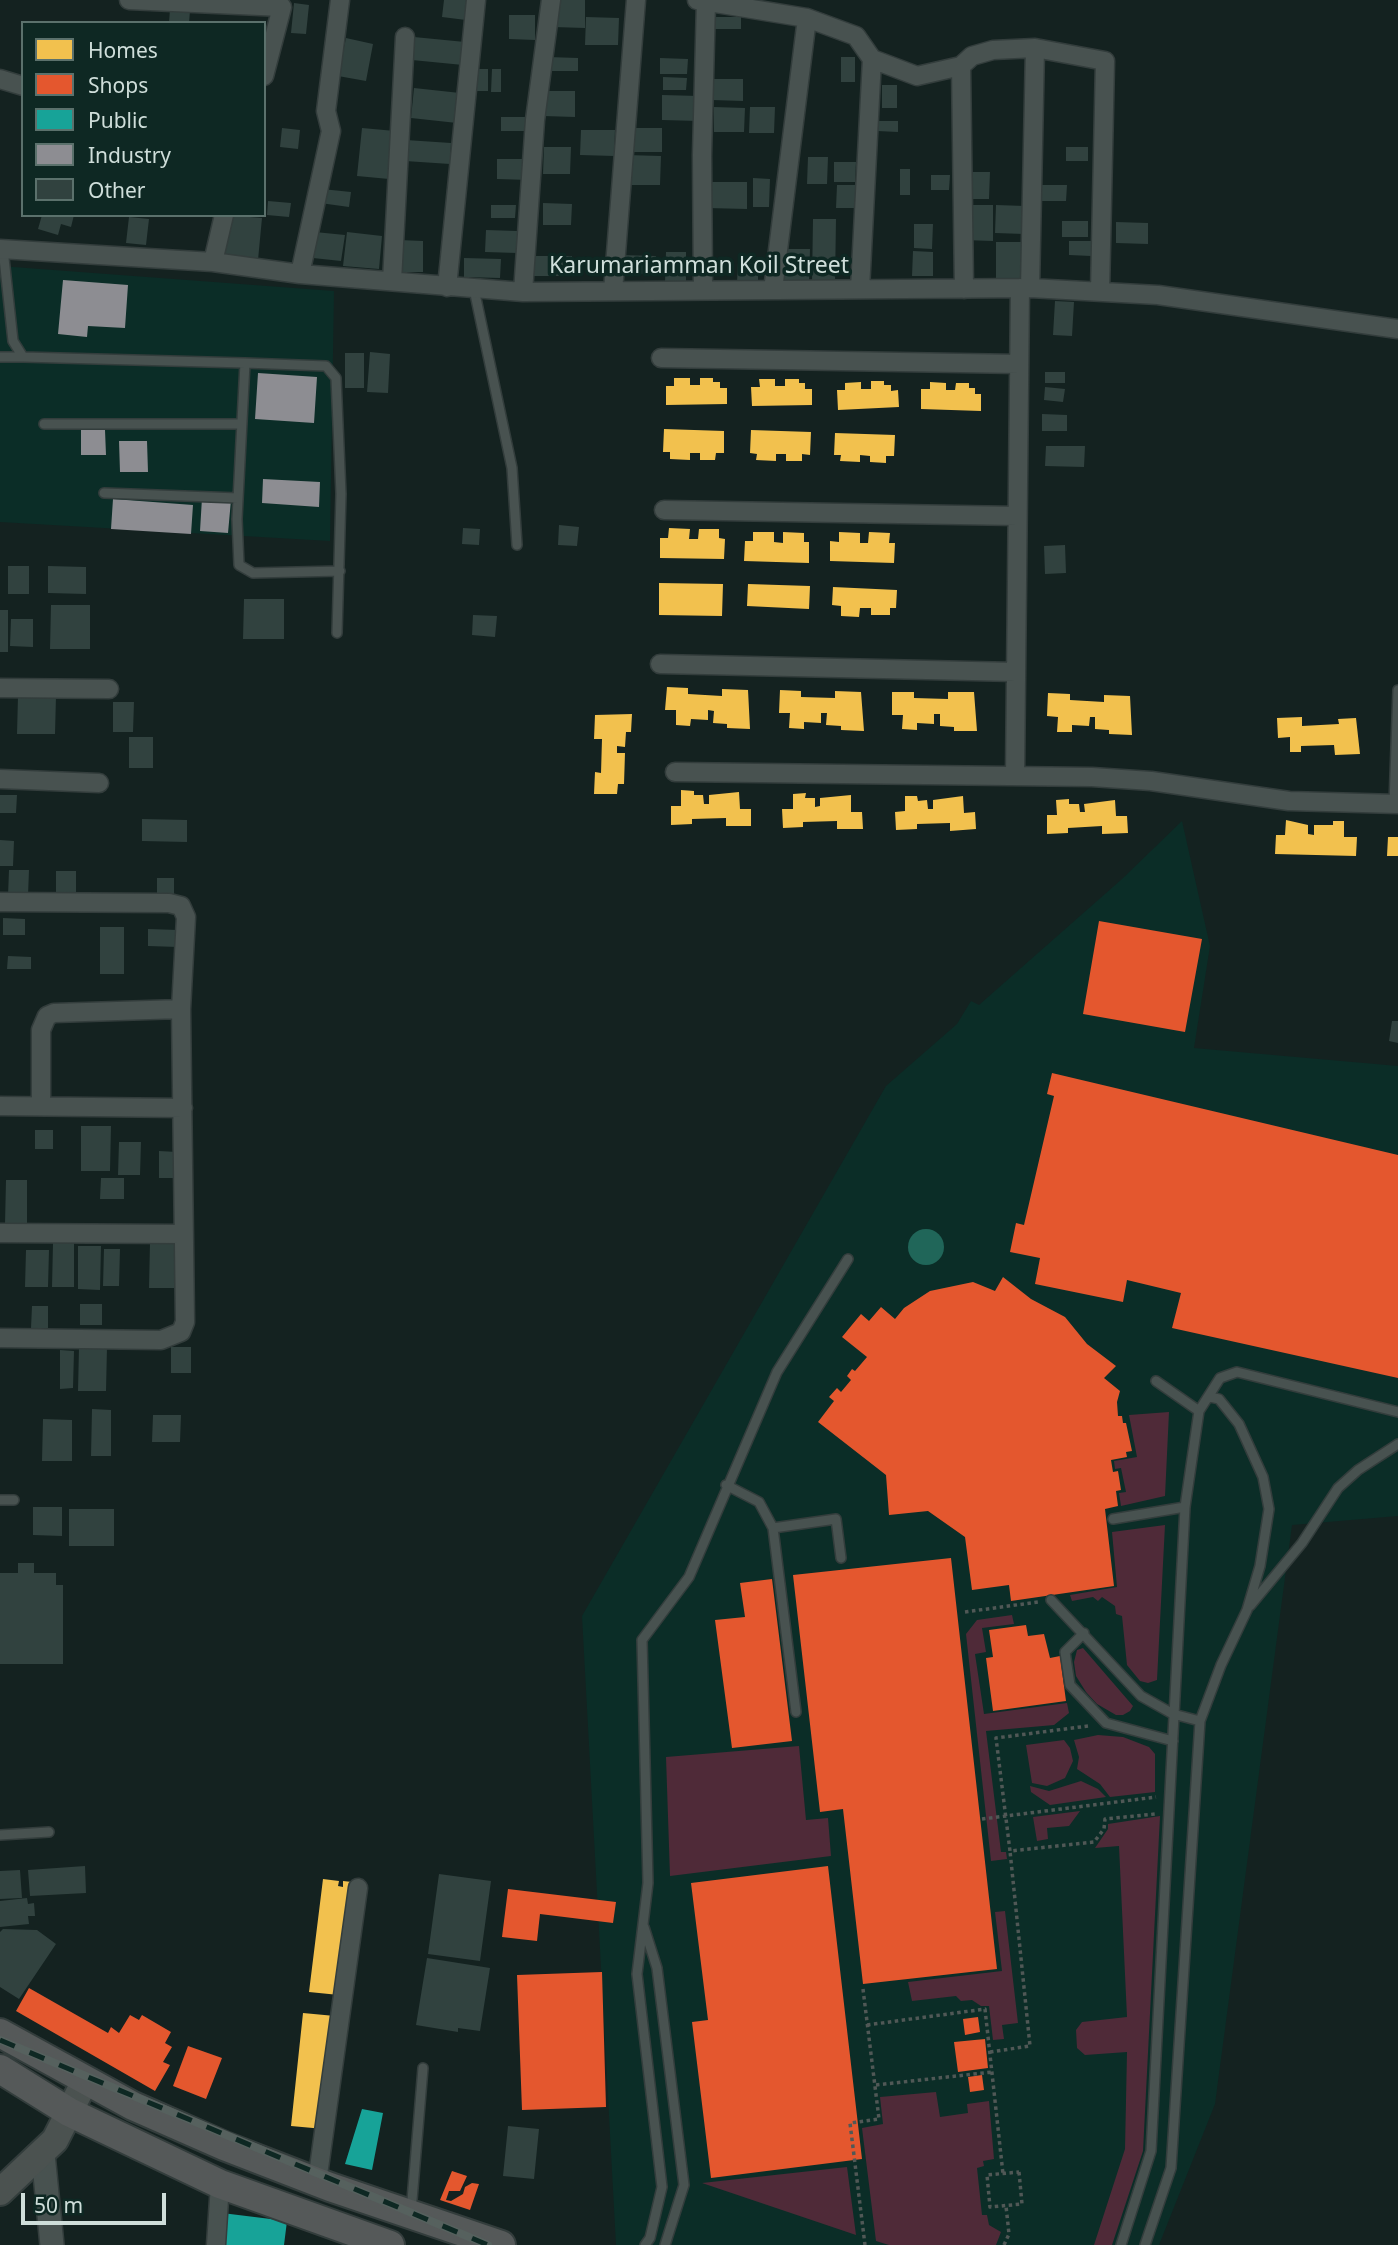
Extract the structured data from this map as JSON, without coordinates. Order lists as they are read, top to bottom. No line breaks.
{"streets":{"street":["Karumariamman Koil Street"]},"legend":["Homes","Shops","Public","Industry","Other"],"scale_bar":"50 m"}
